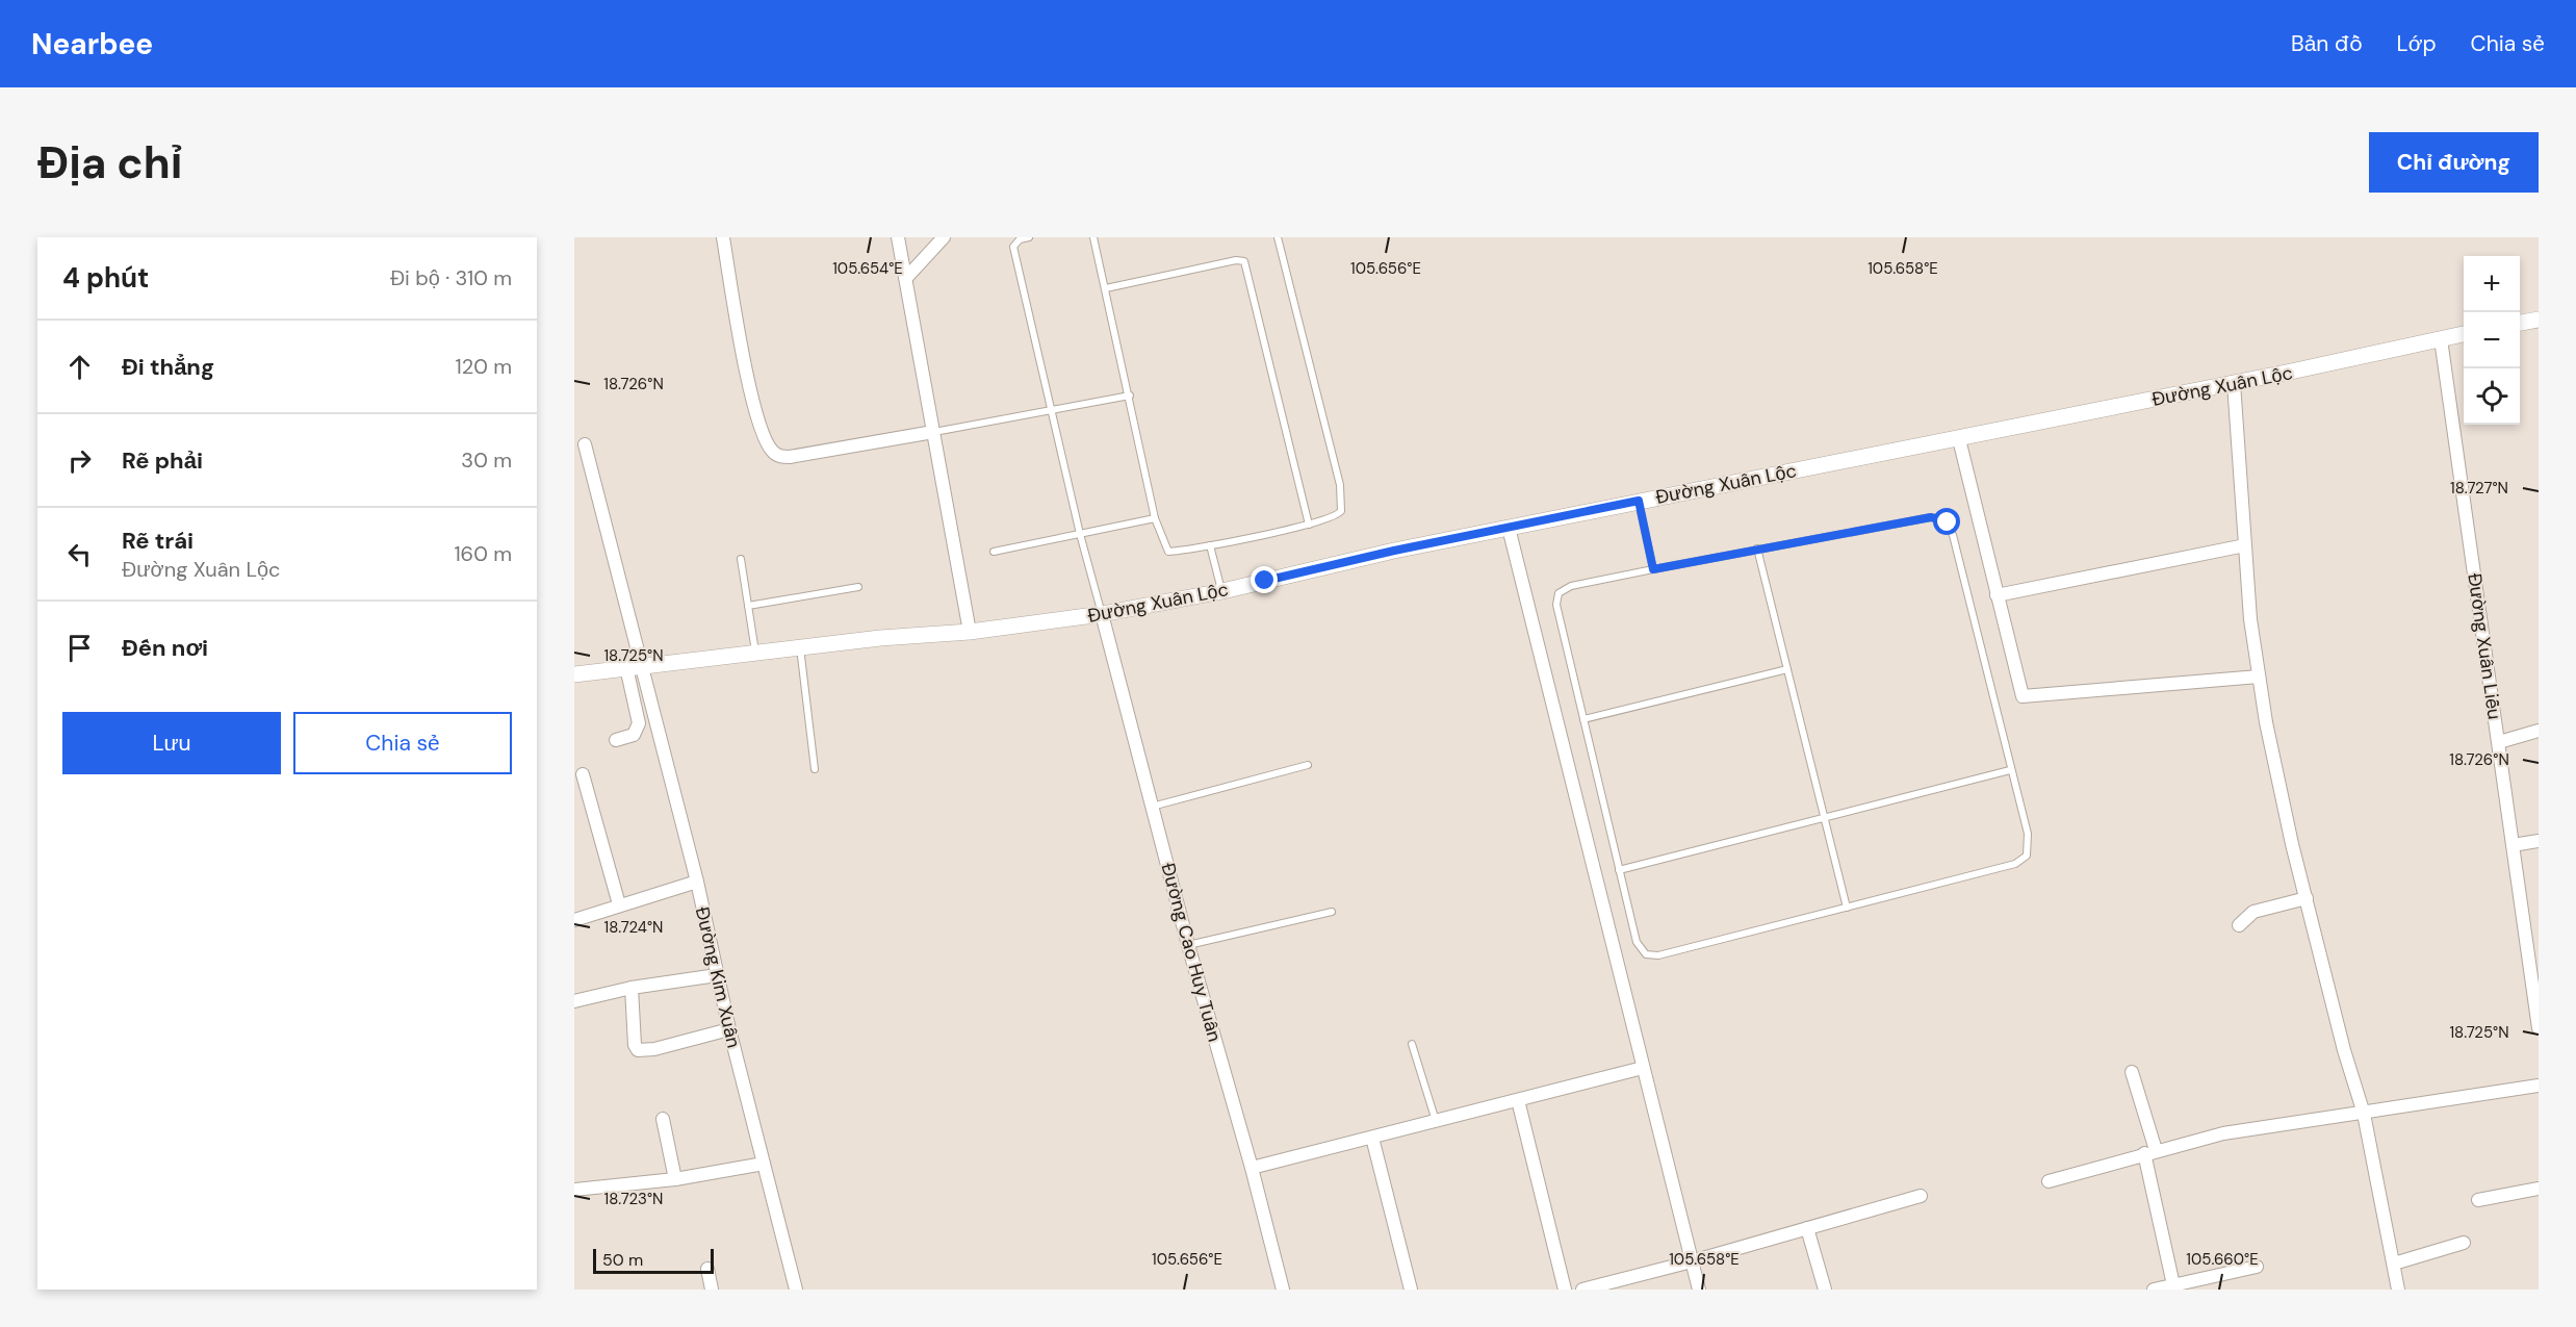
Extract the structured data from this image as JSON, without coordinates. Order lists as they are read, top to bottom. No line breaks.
{"streets":{"street":["Đường Xuân Lộc","Đường Xuân Liễu","Đường Cao Huy Tuân","Đường Kim Xuân"]},"crossings":[["Đường Xuân Lộc","Đường Xuân Liễu"],["Đường Xuân Lộc","Đường Cao Huy Tuân"],["Đường Xuân Lộc","Đường Kim Xuân"]],"scale_bar":"50 m","page":{"header":"Nearbee","nav":["Bản đồ","Lớp","Chia sẻ"],"buttons":["Chỉ đường",["Lưu","Chia sẻ"]],"title":"Địa chỉ","heading":["4 phút","Đi bộ · 310 m"],"map_buttons":["+","−"],"list":[["Đi thẳng","120 m"],["Rẽ phải","30 m"],["Rẽ trái","Đường Xuân Lộc","160 m"],"Đến nơi"],"scale":"50 m"},"coordinates":["105.654°E","105.656°E","105.658°E","18.726°N","18.727°N","18.725°N","18.724°N","18.723°N","105.660°E"]}
